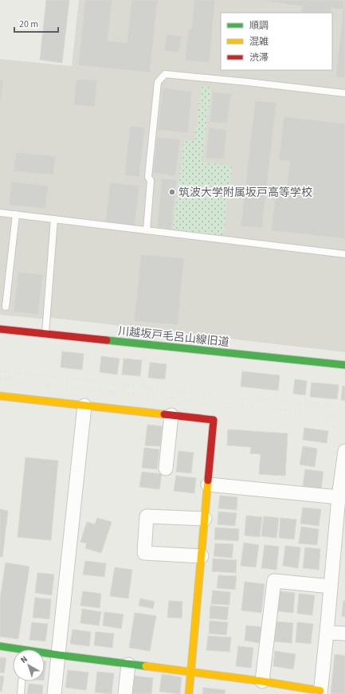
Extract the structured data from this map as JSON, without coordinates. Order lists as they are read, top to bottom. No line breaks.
{"streets":{"street":["川越坂戸毛呂山線旧道"]},"places":["筑波大学附属坂戸高等学校"],"legend":["順調","混雑","渋滞"],"scale_bar":"20 m","north":"top left"}
